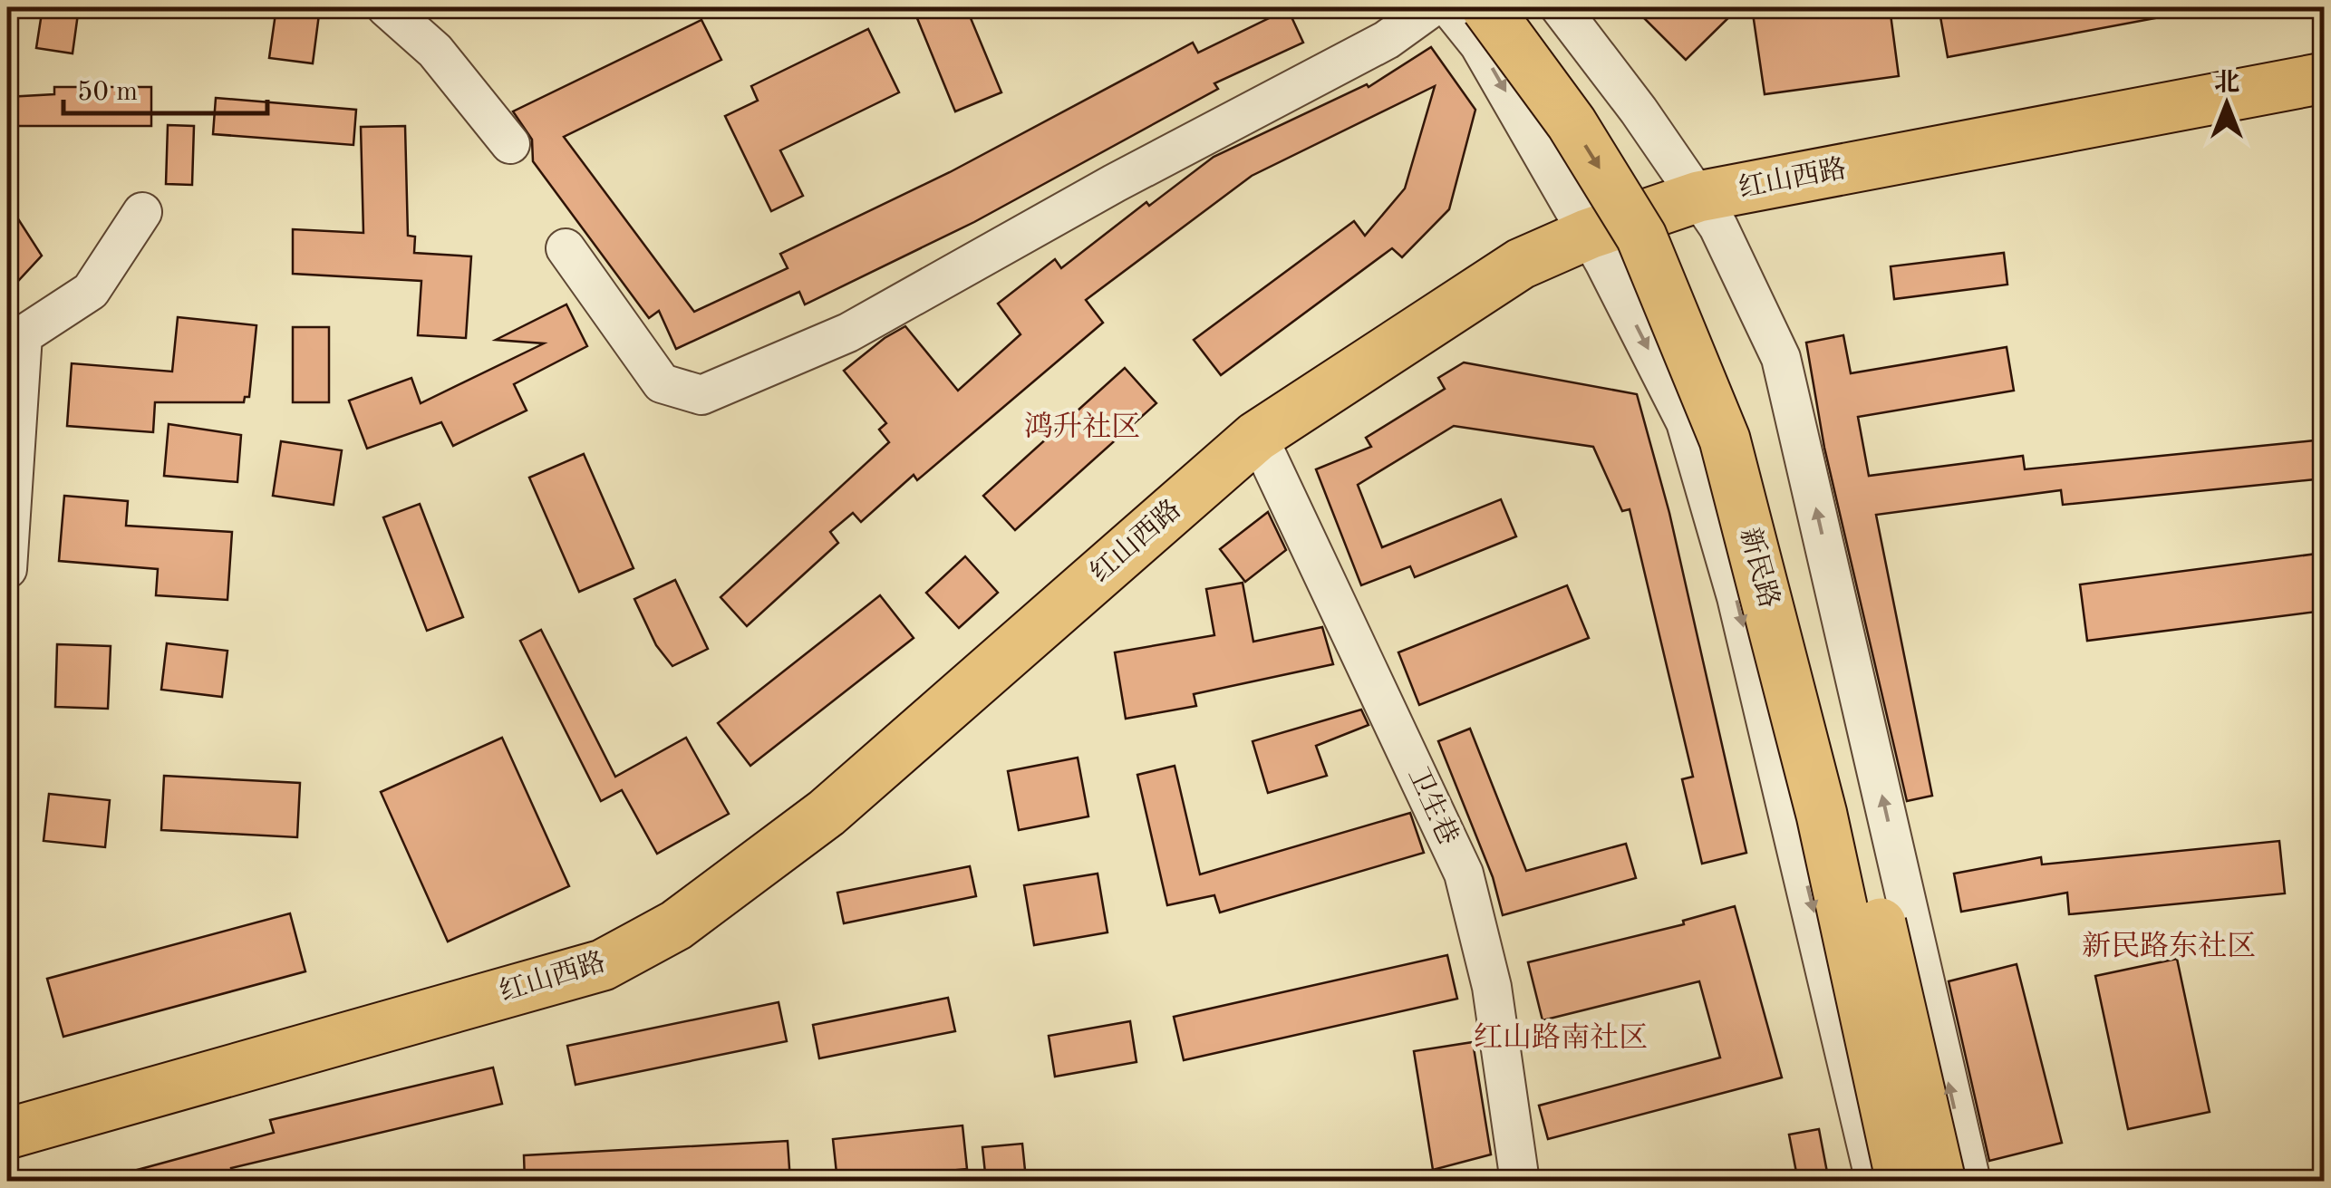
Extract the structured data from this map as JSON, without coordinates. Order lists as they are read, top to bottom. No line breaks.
{"streets":{"main road":["红山西路","新民路"],"street":["卫生巷"]},"crossings":[["红山西路","卫生巷"]],"districts":["鸿升社区","新民路东社区","红山路南社区"],"scale_bar":"50 m","north":"top"}
